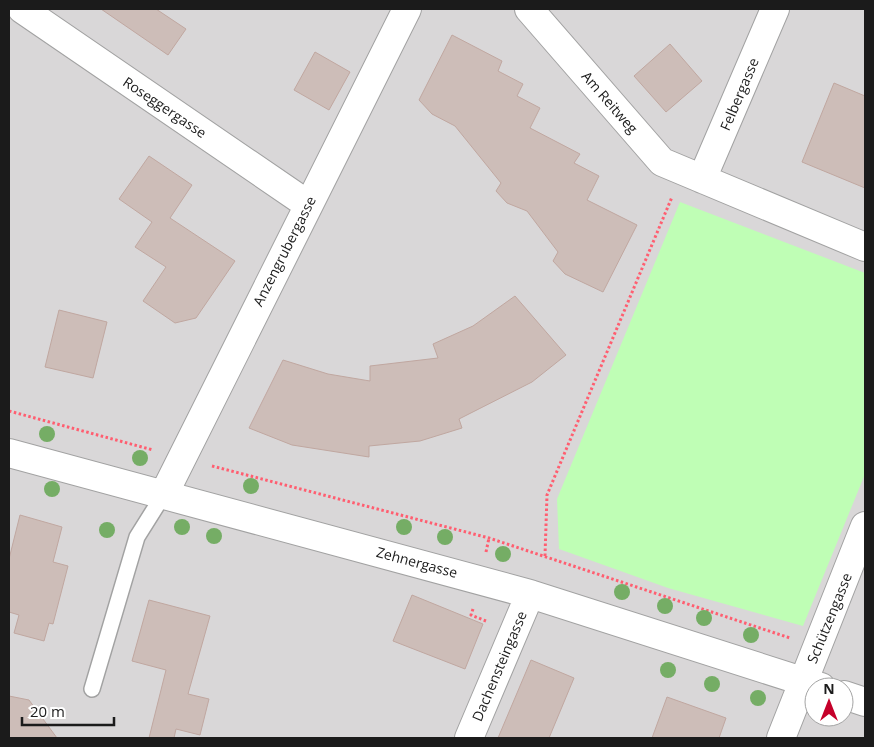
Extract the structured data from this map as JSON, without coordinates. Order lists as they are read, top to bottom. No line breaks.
{"streets":{"street":["Felbergasse","Am Reitweg","Roseggergasse","Anzengrubergasse","Zehnergasse","Schützengasse","Dachensteingasse"]},"crossings":[["Felbergasse","Am Reitweg"],["Roseggergasse","Anzengrubergasse"],["Anzengrubergasse","Zehnergasse"],["Zehnergasse","Dachensteingasse"]],"scale_bar":"20 m","north":"top"}
